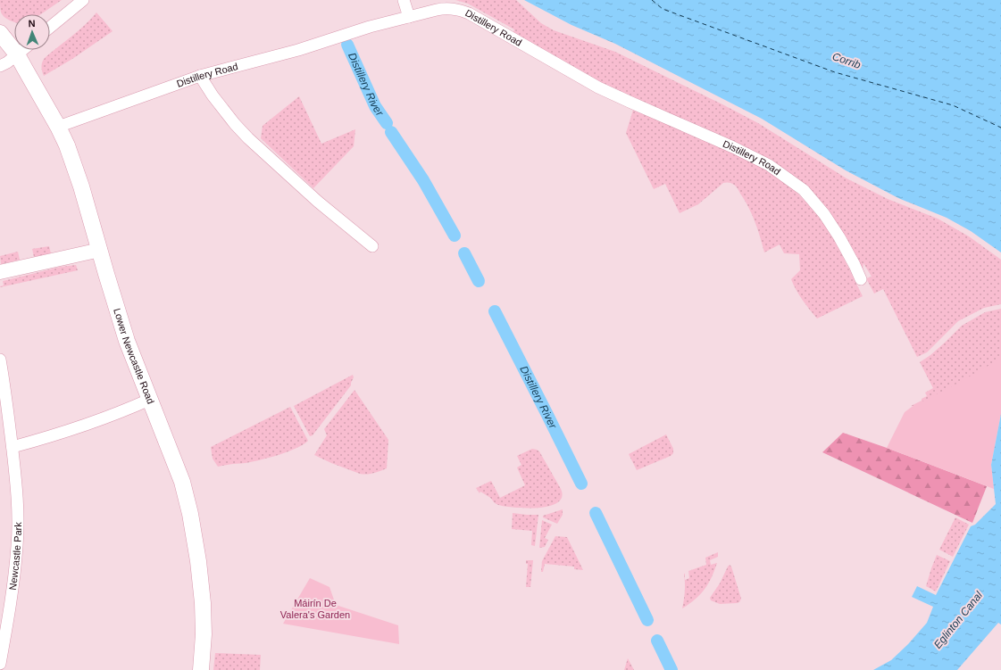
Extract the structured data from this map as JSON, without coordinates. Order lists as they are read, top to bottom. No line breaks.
{"streets":{"main road":["Lower Newcastle Road"],"street":["Distillery Road","Newcastle Park"]},"crossings":[["Distillery Road","Lower Newcastle Road"]],"water":["Corrib","Distillery River","Eglinton Canal"],"parks":["Máirín De Valera's Garden"],"north":"top"}
